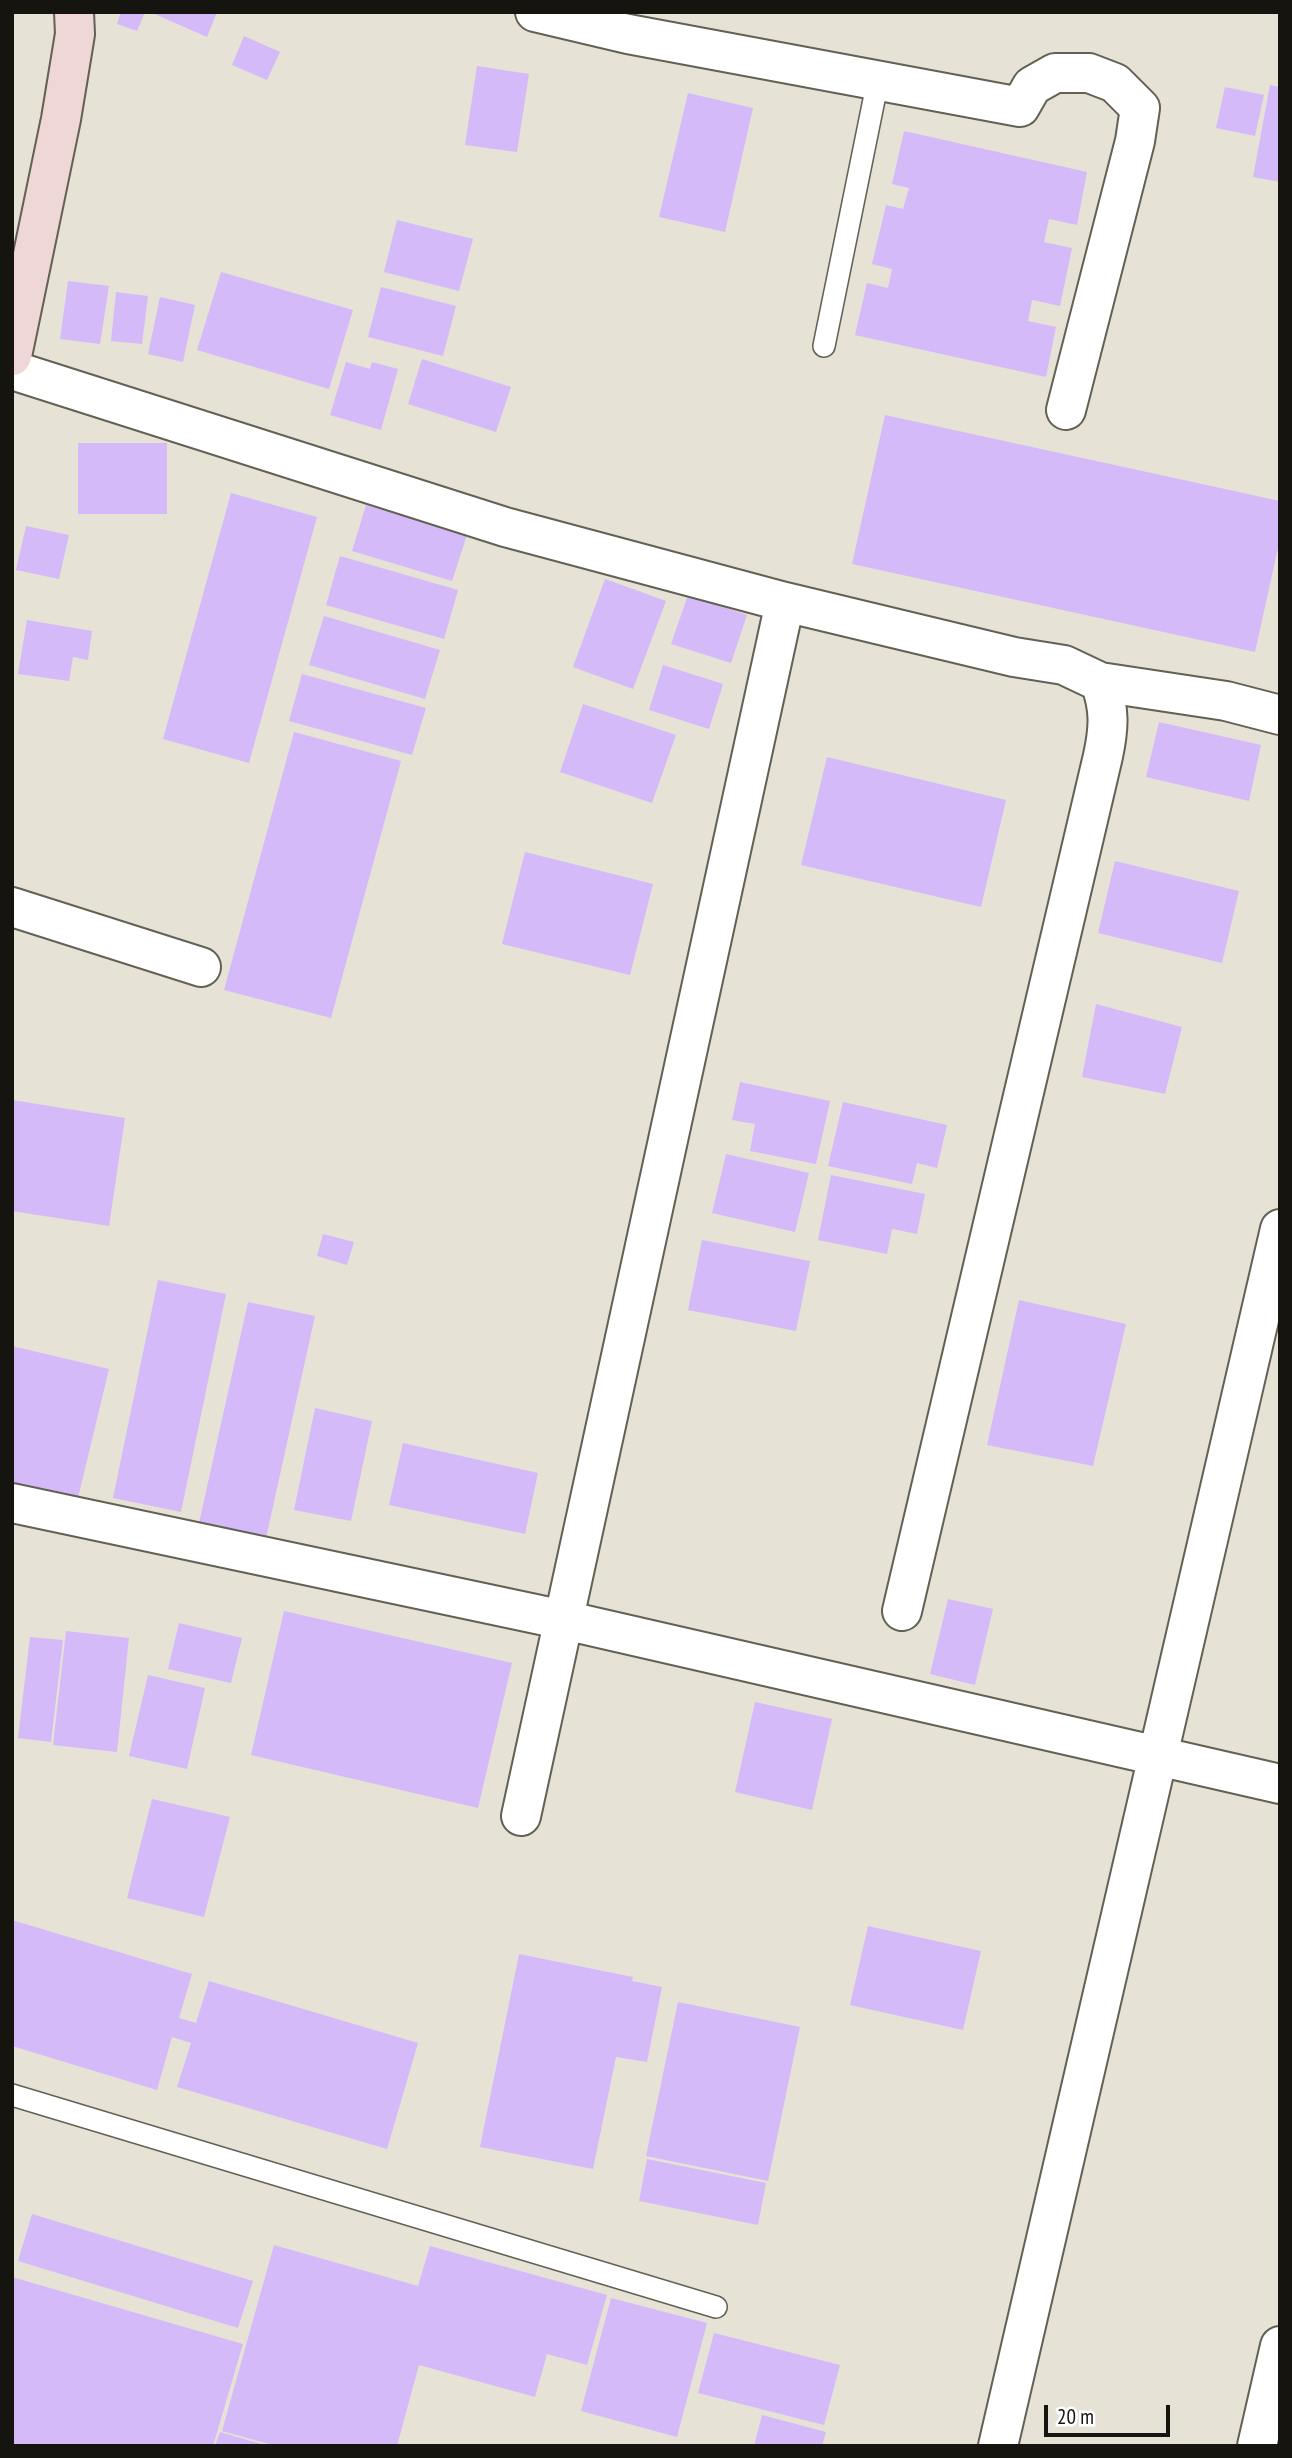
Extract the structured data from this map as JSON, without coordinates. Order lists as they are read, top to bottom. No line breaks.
{"scale_bar":"20 m"}
